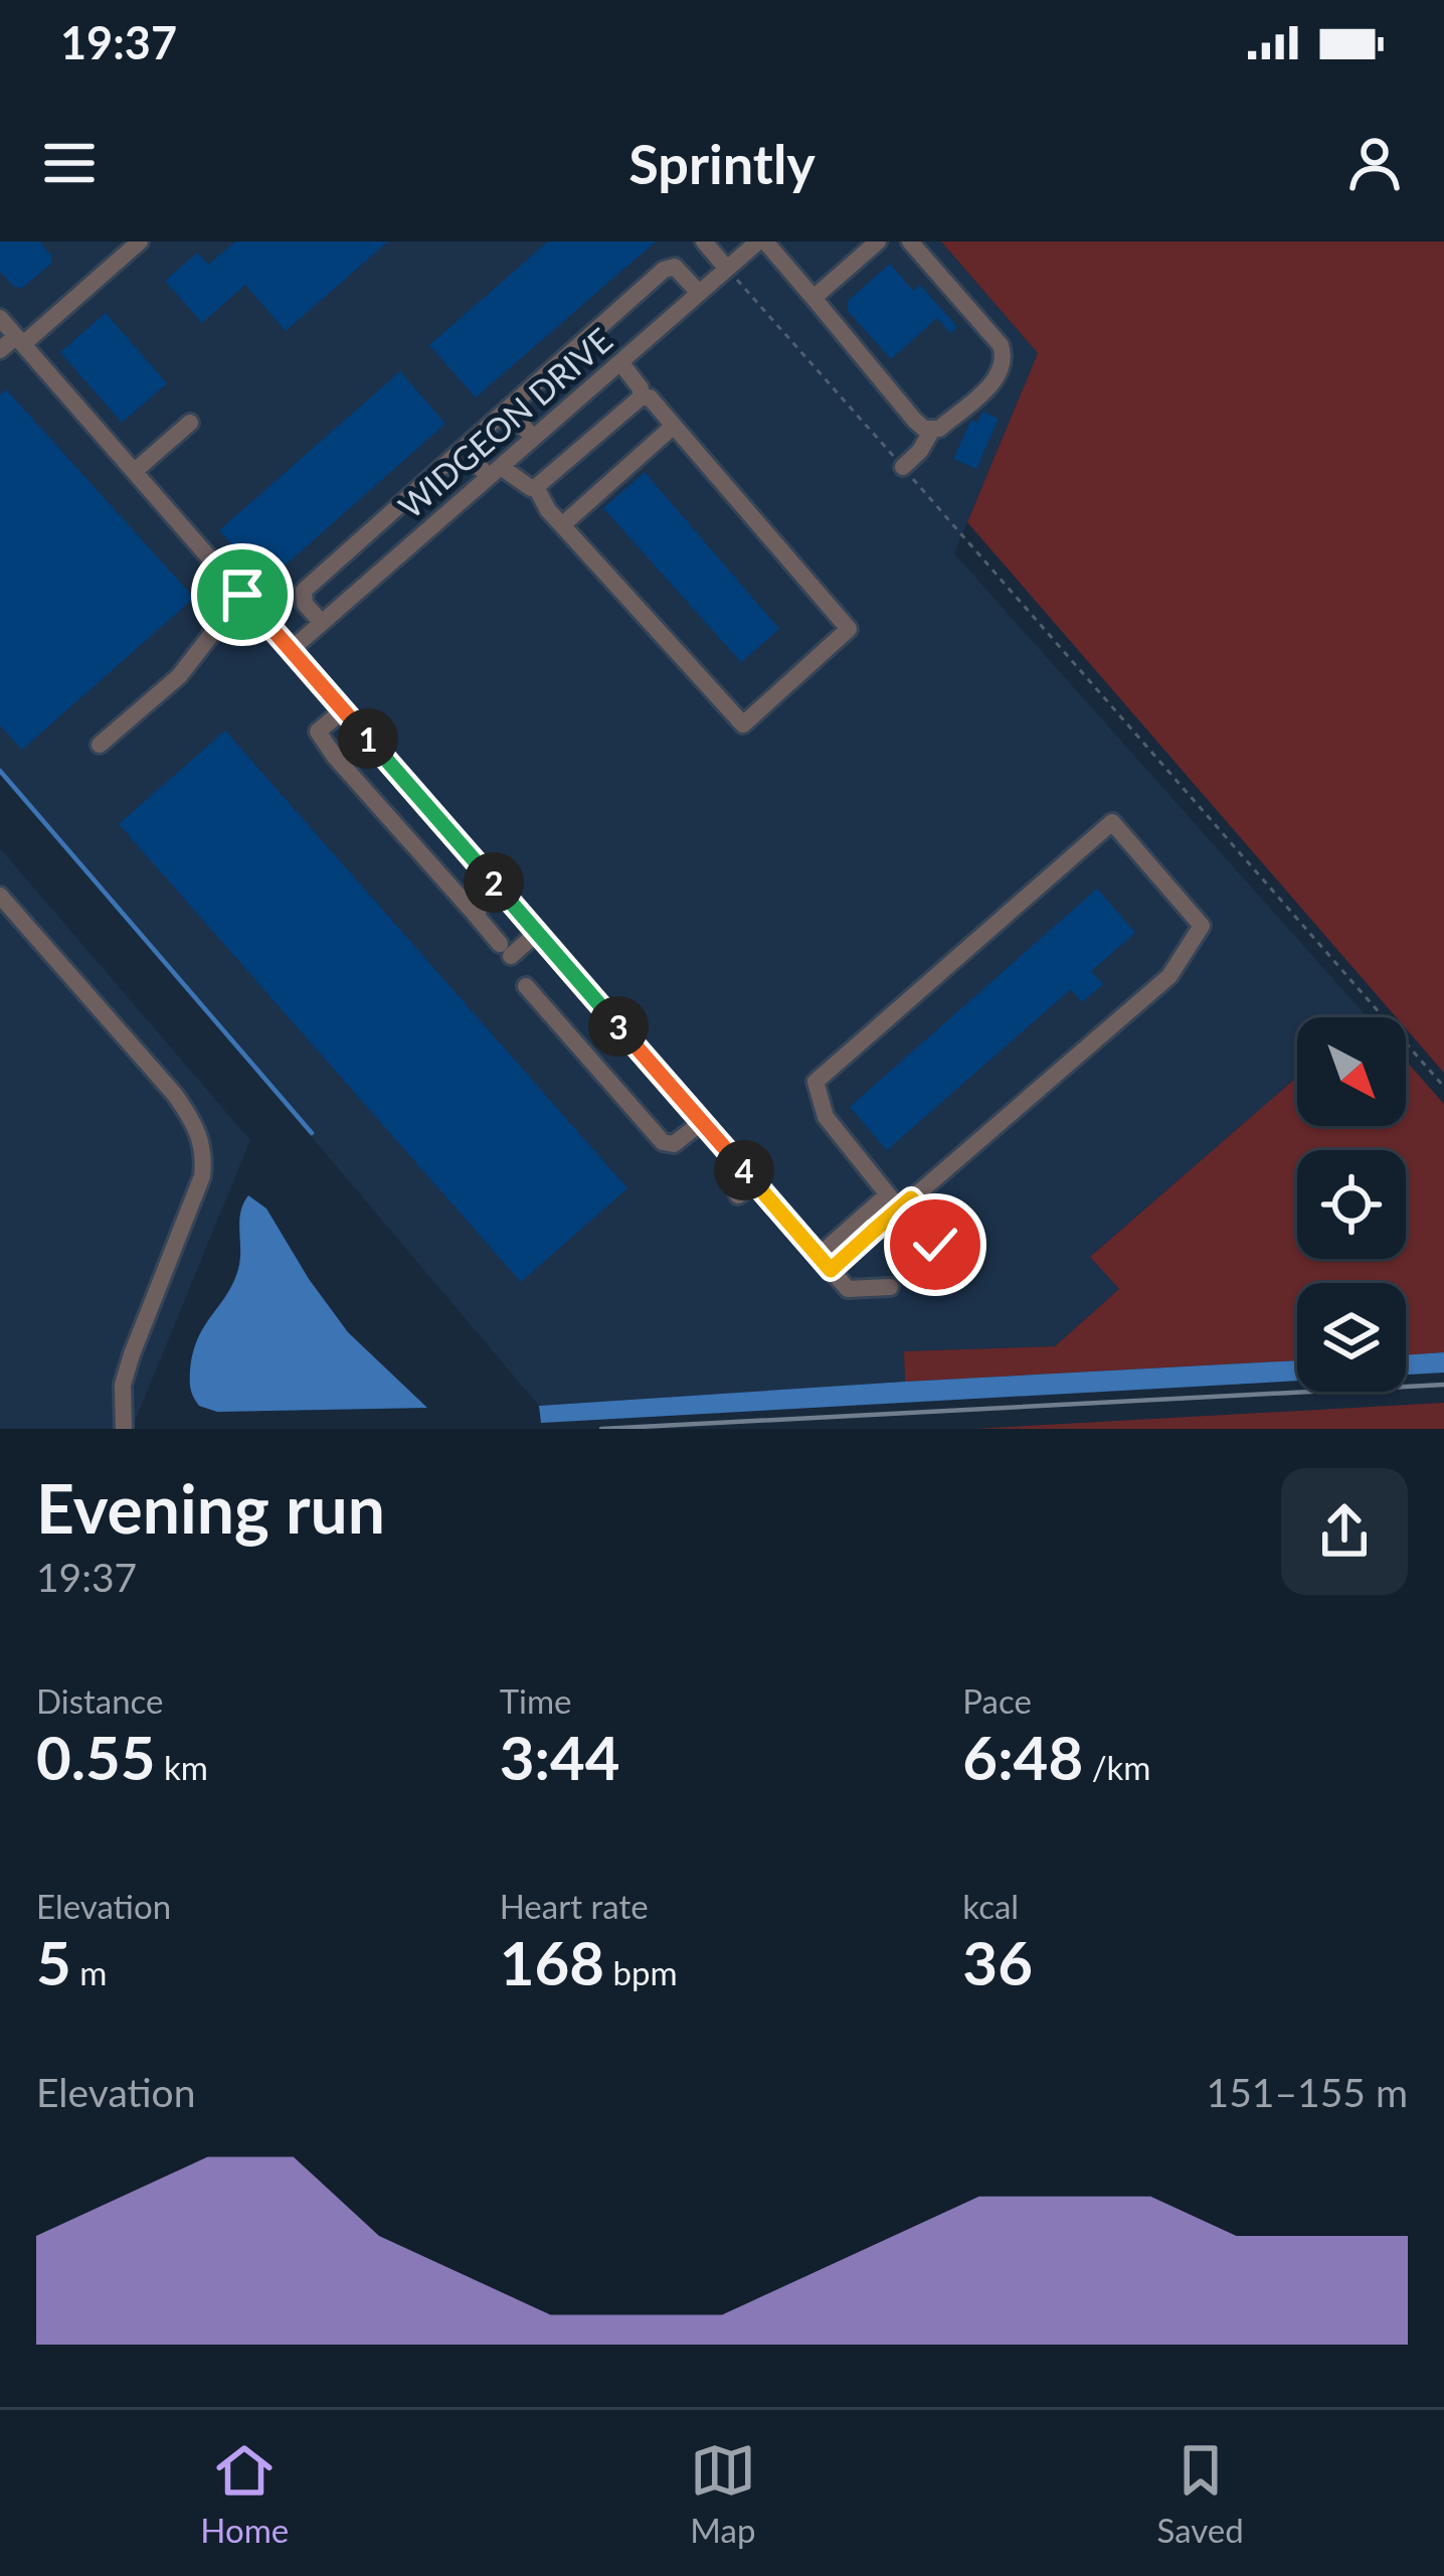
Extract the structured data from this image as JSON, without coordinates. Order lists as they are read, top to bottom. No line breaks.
{"streets":{"street":["WIDGEON DRIVE"]},"north":"bottom right","page":{"status":"19:37","header":"Sprintly","pins":["1","2","3","4"],"heading":["Evening run","19:37"],"stats":[["Distance","0.55 km"],["Time","3:44"],["Pace","6:48 /km"],["Elevation","5 m"],["Heart rate","168 bpm"],["kcal","36"]],"chart":["Elevation","151–155 m"],"tabs":["Home","Map","Saved"]}}
